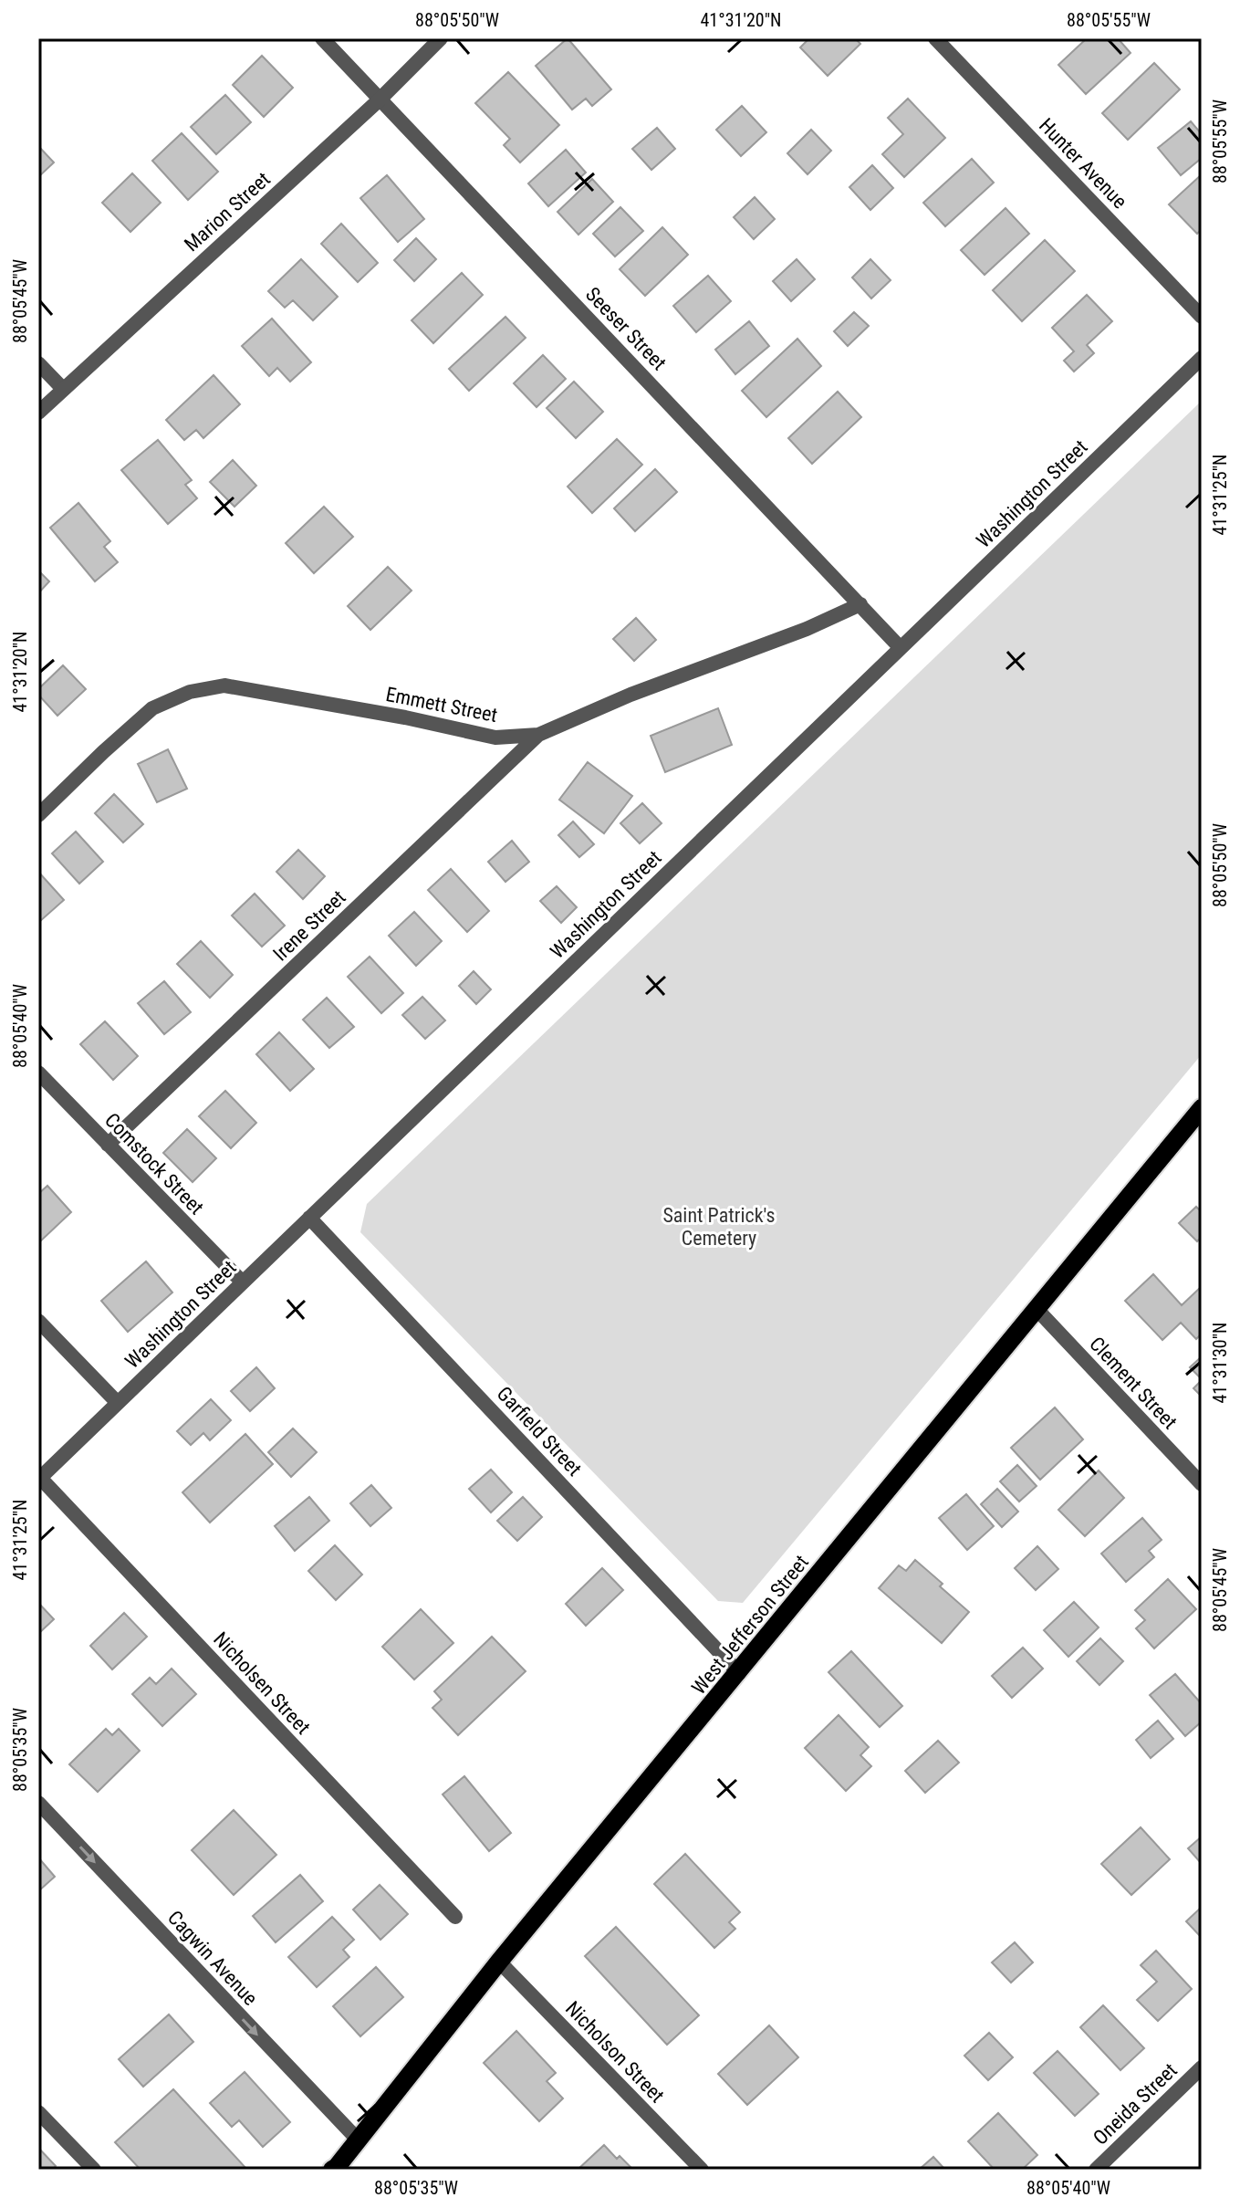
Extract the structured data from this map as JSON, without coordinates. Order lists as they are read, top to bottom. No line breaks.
{"streets":{"main road":["West Jefferson Street"],"street":["Hunter Avenue","Marion Street","Seeser Street","Washington Street","Emmett Street","Irene Street","Comstock Street","Clement Street","Garfield Street","Nicholsen Street","Cagwin Avenue","Nicholson Street","Oneida Street"]},"crossings":[["Marion Street","Seeser Street"],["Seeser Street","Washington Street"],["Seeser Street","Emmett Street"],["Washington Street","Comstock Street"],["Washington Street","Garfield Street"],["Washington Street","Nicholsen Street"],["Emmett Street","Irene Street"],["Irene Street","Comstock Street"],["Clement Street","West Jefferson Street"],["Garfield Street","West Jefferson Street"],["West Jefferson Street","Cagwin Avenue"],["West Jefferson Street","Nicholson Street"]],"one_way":["Cagwin Avenue"],"parks":["Saint Patrick's Cemetery"],"coordinates":["88°05'50\"W","41°31'20\"N","88°05'55\"W","88°05'45\"W","41°31'25\"N","88°05'40\"W","41°31'30\"N","88°05'35\"W"]}
